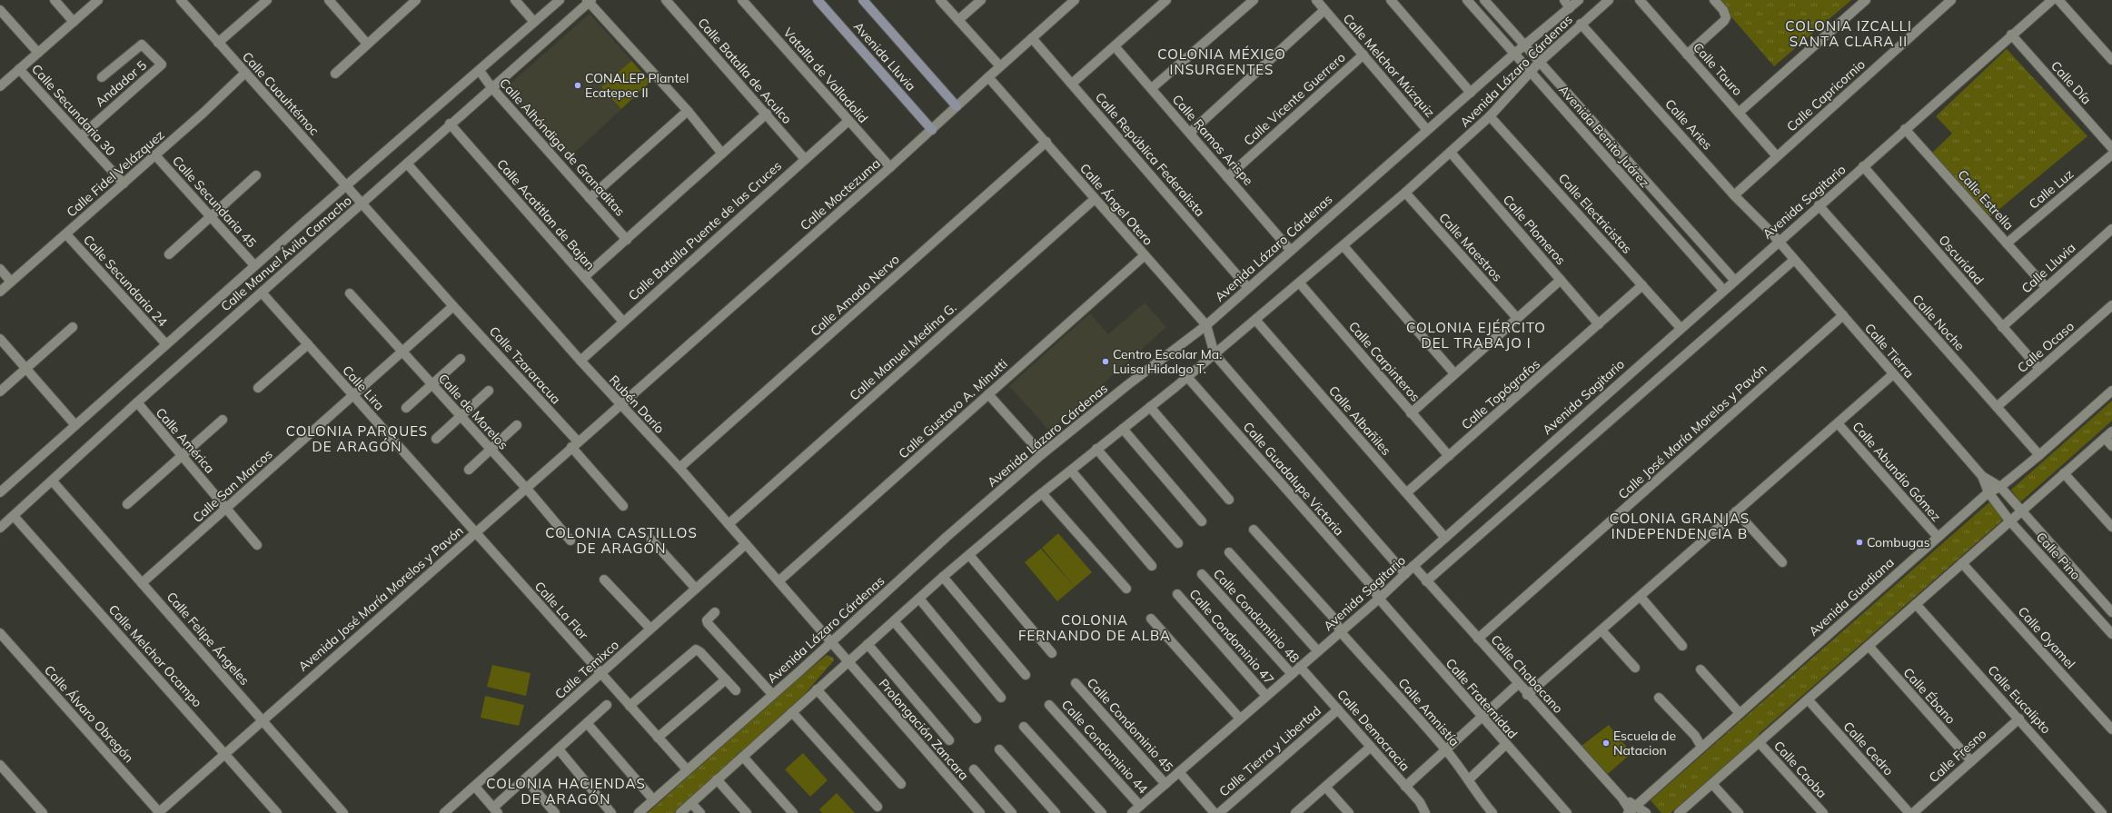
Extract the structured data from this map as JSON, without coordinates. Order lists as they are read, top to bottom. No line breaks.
{"streets":{"main road":["Avenida Lluvia"],"street":["Calle Melchor Múzquiz","Calle Tauro","Calle Batalla de Aculco","Avenida Lázaro Cárdenas","Vatalla de Valladolid","Calle Día","Andador 5","Calle Cuauhtémoc","Calle Capricornio","Calle Vicente Guerrero","Calle Secundaria 30","Calle Aries","Avenida Benito Juárez","Calle Ramos Arispe","Calle Alhóndiga de Granaditas","Calle República Federalista","Calle Fidel Velázquez","Calle Luz","Calle Moctezuma","Calle Estrella","Calle Secundaria 45","Avenida Sagitario","Calle Ángel Otero","Calle Electricistas","Calle Acatitlan de Bajan","Calle Plomeros","Calle Batalla Puente de las Cruces","Calle Maestros","Calle Manuel Ávila Camacho","Oscuridad","Calle Lluvia","Calle Secundaria 24","Calle Amado Nervo","Calle Noche","Calle Ocaso","Calle Tierra","Calle Manuel Medina G.","Calle Carpinteros","Calle Tzararacua","Calle Lira","Calle Topógrafos","Rubén Darío","Calle Gustavo A. Minutti","Calle de Morelos","Calle Albañiles","Calle José María Morelos y Pavón","Calle América","Calle Abundio Gómez","Calle Guadalupe Victoria","Calle San Marcos","Calle Pino","Avenida Guadiana","Avenida José María Morelos y Pavón","Calle La Flor","Calle Condominio 48","Calle Condominio 47","Calle Oyamel","Calle Felipe Ángeles","Calle Melchor Ocampo","Calle Temixco","Calle Chabacano","Calle Ébano","Calle Fraternidad","Calle Eucalipto","Calle Amnistía","Calle Álvaro Obregón","Calle Condominio 45","Prolongación Zancara","Calle Democracia","Calle Condominio 44","Calle Cedro","Calle Tierra y Libertad","Calle Fresno","Calle Caoba"]},"crossings":[["Avenida Lluvia","Calle Moctezuma"],["Calle Melchor Múzquiz","Avenida Lázaro Cárdenas"],["Calle Melchor Múzquiz","Calle Vicente Guerrero"],["Calle Tauro","Calle Capricornio"],["Calle Batalla de Aculco","Calle Batalla Puente de las Cruces"],["Avenida Lázaro Cárdenas","Calle Aries"],["Avenida Lázaro Cárdenas","Avenida Benito Juárez"],["Avenida Lázaro Cárdenas","Calle Ramos Arispe"],["Avenida Lázaro Cárdenas","Calle República Federalista"],["Avenida Lázaro Cárdenas","Calle Ángel Otero"],["Avenida Lázaro Cárdenas","Calle Electricistas"],["Avenida Lázaro Cárdenas","Calle Plomeros"],["Avenida Lázaro Cárdenas","Calle Maestros"],["Avenida Lázaro Cárdenas","Calle Carpinteros"],["Avenida Lázaro Cárdenas","Rubén Darío"],["Avenida Lázaro Cárdenas","Calle Albañiles"],["Avenida Lázaro Cárdenas","Calle Guadalupe Victoria"],["Avenida Lázaro Cárdenas","Calle La Flor"],["Avenida Lázaro Cárdenas","Prolongación Zancara"],["Vatalla de Valladolid","Calle Moctezuma"],["Vatalla de Valladolid","Calle Batalla Puente de las Cruces"],["Calle Día","Avenida Sagitario"],["Andador 5","Calle Secundaria 30"],["Calle Cuauhtémoc","Calle Fidel Velázquez"],["Calle Cuauhtémoc","Calle Manuel Ávila Camacho"],["Calle Cuauhtémoc","Calle Tzararacua"],["Calle Capricornio","Calle Aries"],["Calle Vicente Guerrero","Calle Ramos Arispe"],["Calle Secundaria 30","Calle Fidel Velázquez"],["Calle Aries","Avenida Sagitario"],["Calle Aries","Calle Tierra"],["Avenida Benito Juárez","Avenida Sagitario"],["Calle Alhóndiga de Granaditas","Calle Manuel Ávila Camacho"],["Calle República Federalista","Calle Moctezuma"],["Calle Fidel Velázquez","Calle Secundaria 45"],["Calle Fidel Velázquez","Calle Secundaria 24"],["Calle Luz","Calle Estrella"],["Calle Moctezuma","Calle Ángel Otero"],["Calle Moctezuma","Rubén Darío"],["Calle Moctezuma","Avenida José María Morelos y Pavón"],["Calle Estrella","Avenida Sagitario"],["Calle Estrella","Calle Lluvia"],["Calle Secundaria 45","Calle Manuel Ávila Camacho"],["Avenida Sagitario","Calle Electricistas"],["Avenida Sagitario","Oscuridad"],["Avenida Sagitario","Calle Noche"],["Avenida Sagitario","Calle Tierra"],["Avenida Sagitario","Calle Albañiles"],["Avenida Sagitario","Calle Guadalupe Victoria"],["Avenida Sagitario","Calle Condominio 48"],["Avenida Sagitario","Calle Condominio 47"],["Avenida Sagitario","Calle Chabacano"],["Avenida Sagitario","Calle Fraternidad"],["Avenida Sagitario","Calle Amnistía"],["Avenida Sagitario","Calle Condominio 45"],["Avenida Sagitario","Calle Democracia"],["Avenida Sagitario","Calle Condominio 44"],["Calle Ángel Otero","Calle Amado Nervo"],["Calle Ángel Otero","Calle Manuel Medina G."],["Calle Ángel Otero","Calle Gustavo A. Minutti"],["Calle Ángel Otero","Calle Guadalupe Victoria"],["Calle Electricistas","Calle Topógrafos"],["Calle Acatitlan de Bajan","Calle Batalla Puente de las Cruces"],["Calle Acatitlan de Bajan","Calle Manuel Ávila Camacho"],["Calle Plomeros","Calle Topógrafos"],["Calle Batalla Puente de las Cruces","Rubén Darío"],["Calle Manuel Ávila Camacho","Calle Secundaria 24"],["Calle Manuel Ávila Camacho","Calle Tzararacua"],["Calle Manuel Ávila Camacho","Calle Lira"],["Calle Manuel Ávila Camacho","Rubén Darío"],["Calle Manuel Ávila Camacho","Calle América"],["Calle Manuel Ávila Camacho","Calle Felipe Ángeles"],["Calle Manuel Ávila Camacho","Calle Melchor Ocampo"],["Oscuridad","Calle Lluvia"],["Oscuridad","Calle Ocaso"],["Calle Amado Nervo","Rubén Darío"],["Calle Noche","Calle Ocaso"],["Calle Noche","Avenida Guadiana"],["Calle Tierra","Calle José María Morelos y Pavón"],["Calle Tierra","Calle Pino"],["Calle Tierra","Avenida Guadiana"],["Calle Manuel Medina G.","Rubén Darío"],["Calle Carpinteros","Calle Topógrafos"],["Calle Tzararacua","Calle San Marcos"],["Calle Tzararacua","Avenida José María Morelos y Pavón"],["Calle Lira","Calle San Marcos"],["Calle Lira","Avenida José María Morelos y Pavón"],["Calle Lira","Calle La Flor"],["Calle Topógrafos","Calle Albañiles"],["Rubén Darío","Calle Gustavo A. Minutti"],["Rubén Darío","Avenida José María Morelos y Pavón"],["Rubén Darío","Calle Temixco"],["Rubén Darío","Prolongación Zancara"],["Calle de Morelos","Calle San Marcos"],["Calle de Morelos","Avenida José María Morelos y Pavón"],["Calle José María Morelos y Pavón","Calle Chabacano"],["Calle América","Calle San Marcos"],["Calle Abundio Gómez","Avenida Guadiana"],["Calle Guadalupe Victoria","Calle Fraternidad"],["Calle San Marcos","Calle Felipe Ángeles"],["Calle Pino","Avenida Guadiana"],["Avenida Guadiana","Calle Chabacano"],["Avenida José María Morelos y Pavón","Calle La Flor"],["Avenida José María Morelos y Pavón","Calle Felipe Ángeles"],["Avenida José María Morelos y Pavón","Calle Melchor Ocampo"],["Avenida José María Morelos y Pavón","Calle Álvaro Obregón"],["Calle La Flor","Calle Temixco"],["Calle Ébano","Calle Fresno"],["Calle Eucalipto","Calle Fresno"],["Calle Democracia","Calle Tierra y Libertad"]],"districts":["COLONIA IZCALLI SANTA CLARA II","COLONIA MÉXICO INSURGENTES","COLONIA EJÉRCITO DEL TRABAJO I","COLONIA PARQUES DE ARAGÓN","COLONIA GRANJAS INDEPENDENCIA B","COLONIA CASTILLOS DE ARAGÓN","COLONIA FERNANDO DE ALBA","COLONIA HACIENDAS DE ARAGÓN"],"places":["CONALEP Plantel Ecatepec II","Centro Escolar Ma. Luisa Hidalgo T.","Combugas","Escuela de Natacion"]}
